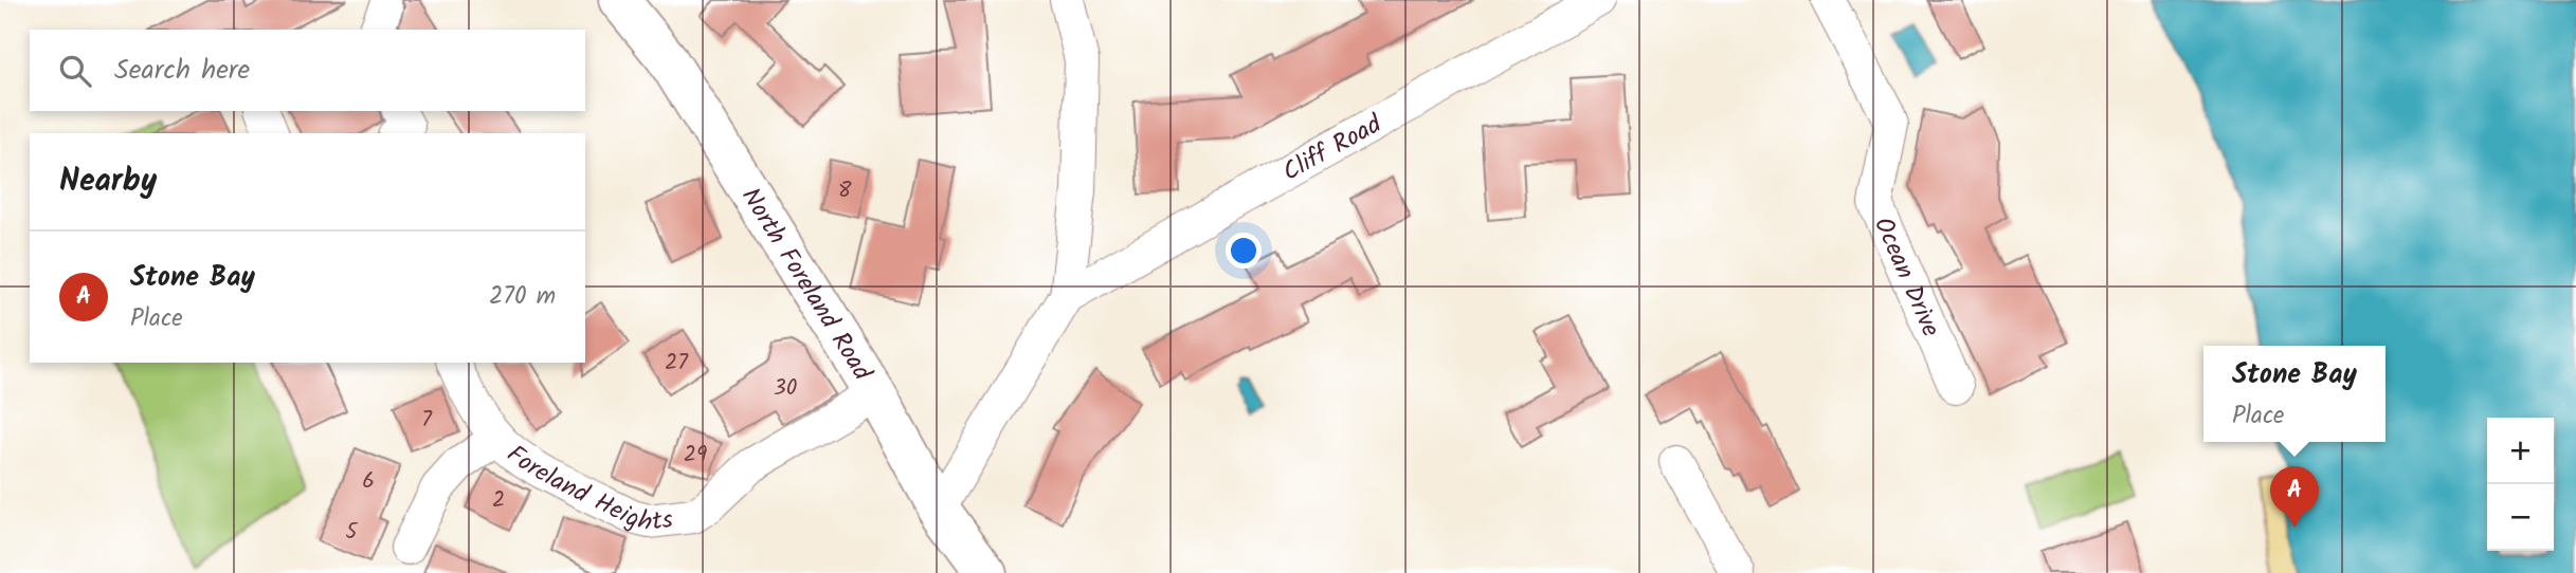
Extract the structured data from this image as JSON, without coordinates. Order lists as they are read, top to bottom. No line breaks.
{"streets":{"main road":["North Foreland Road"],"street":["Cliff Road","Ocean Drive","Foreland Heights"]},"crossings":[["North Foreland Road","Foreland Heights"]],"house_numbers":["8","27","30","7","29","6","2","5"],"page":{"search":"Search here","heading":"Nearby","list":[{"mark":"A","name":"Stone Bay","note":"Place","value":"270 m"}],"popup":["Stone Bay","Place"],"map_buttons":["+","−"],"pins":"A"}}
